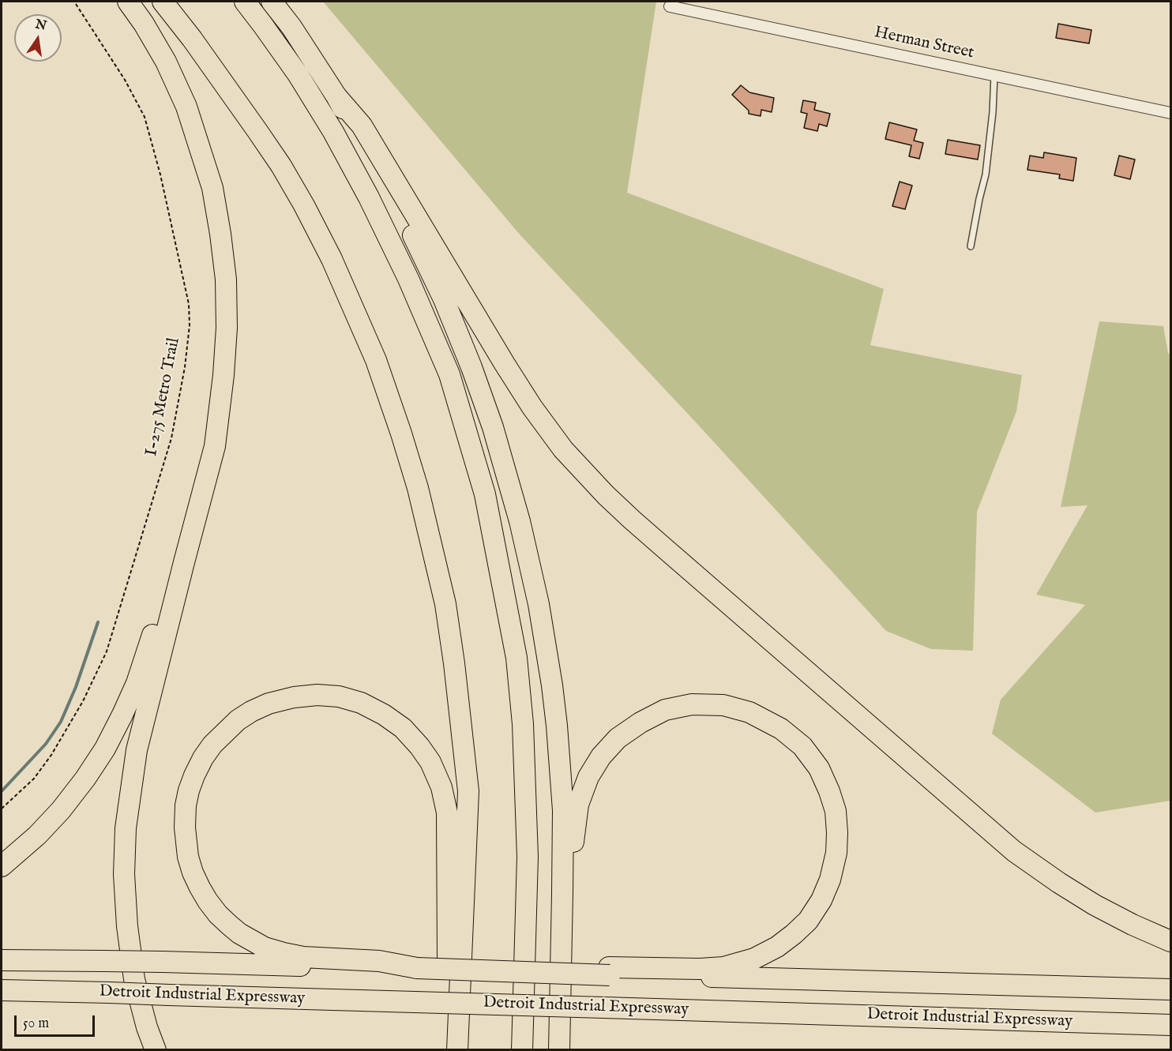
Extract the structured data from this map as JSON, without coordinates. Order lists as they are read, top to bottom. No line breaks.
{"streets":{"highway":["Detroit Industrial Expressway"],"street":["Herman Street"],"path":["I-275 Metro Trail"]},"scale_bar":"50 m","north":"top"}
